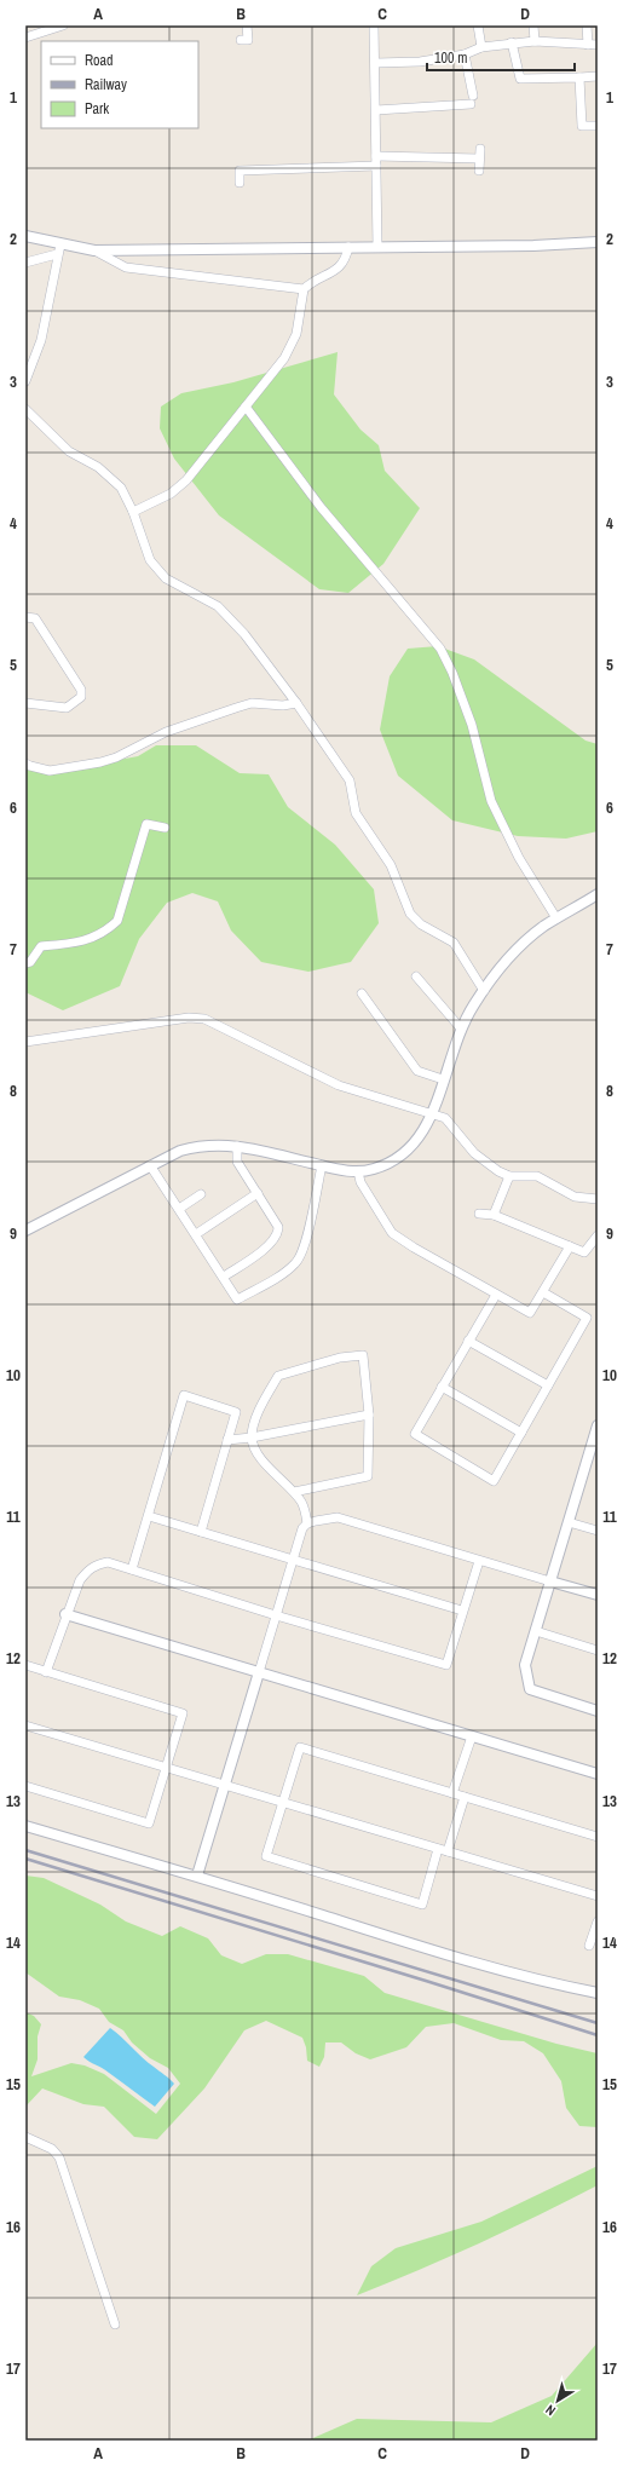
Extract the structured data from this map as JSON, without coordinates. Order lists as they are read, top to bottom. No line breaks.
{"legend":["Road","Railway","Park"],"scale_bar":"100 m","north":"bottom left","grid":{"columns":["A","B","C","D"],"rows":["1","2","3","4","5","6","7","8","9","10","11","12","13","14","15","16","17"]}}
